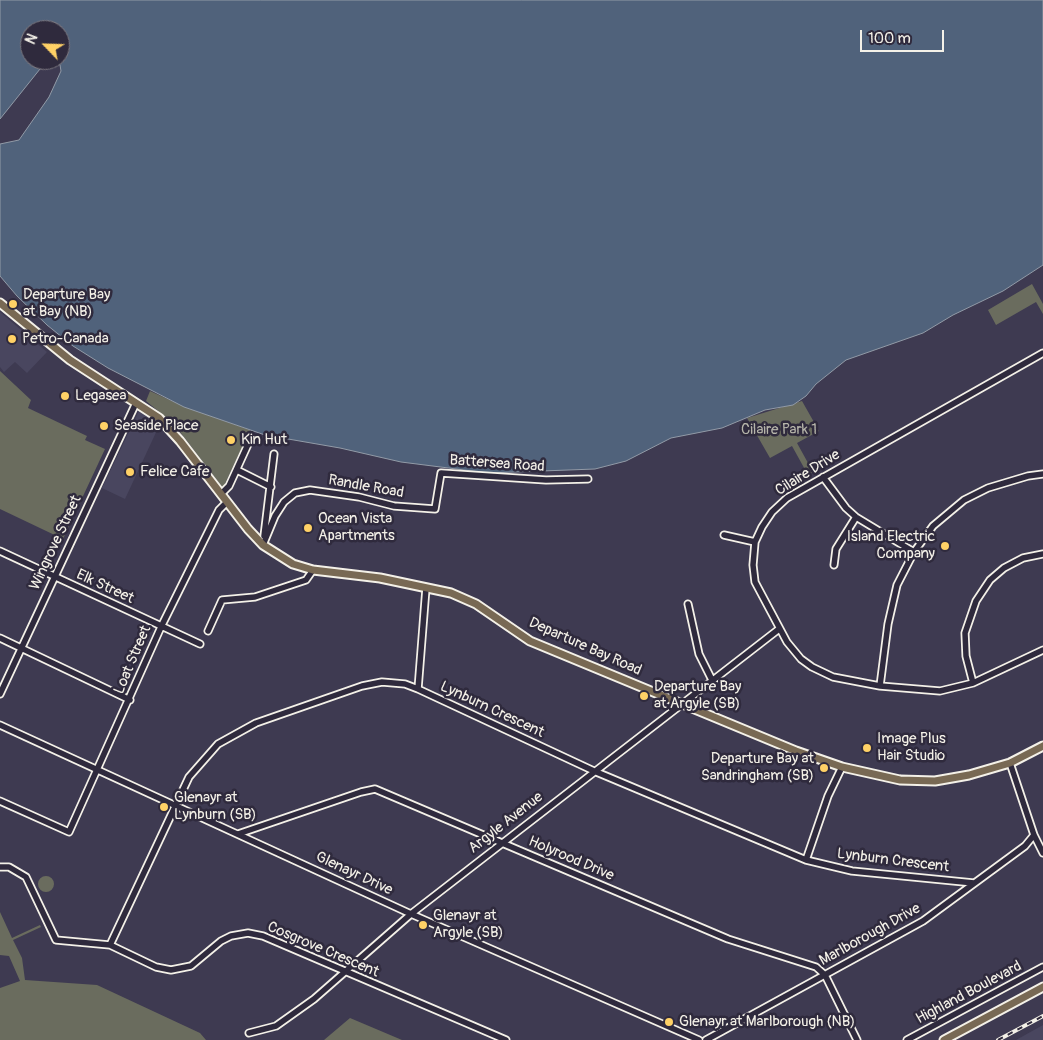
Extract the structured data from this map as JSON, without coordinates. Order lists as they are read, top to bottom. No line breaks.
{"streets":{"main road":["Departure Bay Road"],"street":["Battersea Road","Cilaire Drive","Randle Road","Wingrove Street","Elk Street","Loat Street","Lynburn Crescent","Argyle Avenue","Holyrood Drive","Glenayr Drive","Marlborough Drive","Cosgrove Crescent","Highland Boulevard"]},"crossings":[["Battersea Road","Randle Road"],["Cilaire Drive","Argyle Avenue"],["Randle Road","Departure Bay Road"],["Wingrove Street","Elk Street"],["Wingrove Street","Departure Bay Road"],["Elk Street","Loat Street"],["Departure Bay Road","Loat Street"],["Departure Bay Road","Argyle Avenue"],["Loat Street","Glenayr Drive"],["Lynburn Crescent","Argyle Avenue"],["Lynburn Crescent","Glenayr Drive"],["Lynburn Crescent","Marlborough Drive"],["Lynburn Crescent","Cosgrove Crescent"],["Argyle Avenue","Holyrood Drive"],["Argyle Avenue","Glenayr Drive"],["Argyle Avenue","Cosgrove Crescent"],["Holyrood Drive","Glenayr Drive"],["Holyrood Drive","Marlborough Drive"]],"parks":["Cilaire Park 1"],"places":["Departure Bay at Bay (NB)","Petro-Canada","Legasea","Seaside Place","Kin Hut","Felice Cafe","Ocean Vista Apartments","Island Electric Company","Departure Bay at Argyle (SB)","Image Plus Hair Studio","Departure Bay at Sandringham (SB)","Glenayr at Lynburn (SB)","Glenayr at Argyle (SB)","Glenayr at Marlborough (NB)"],"scale_bar":"100 m","north":"top left"}
